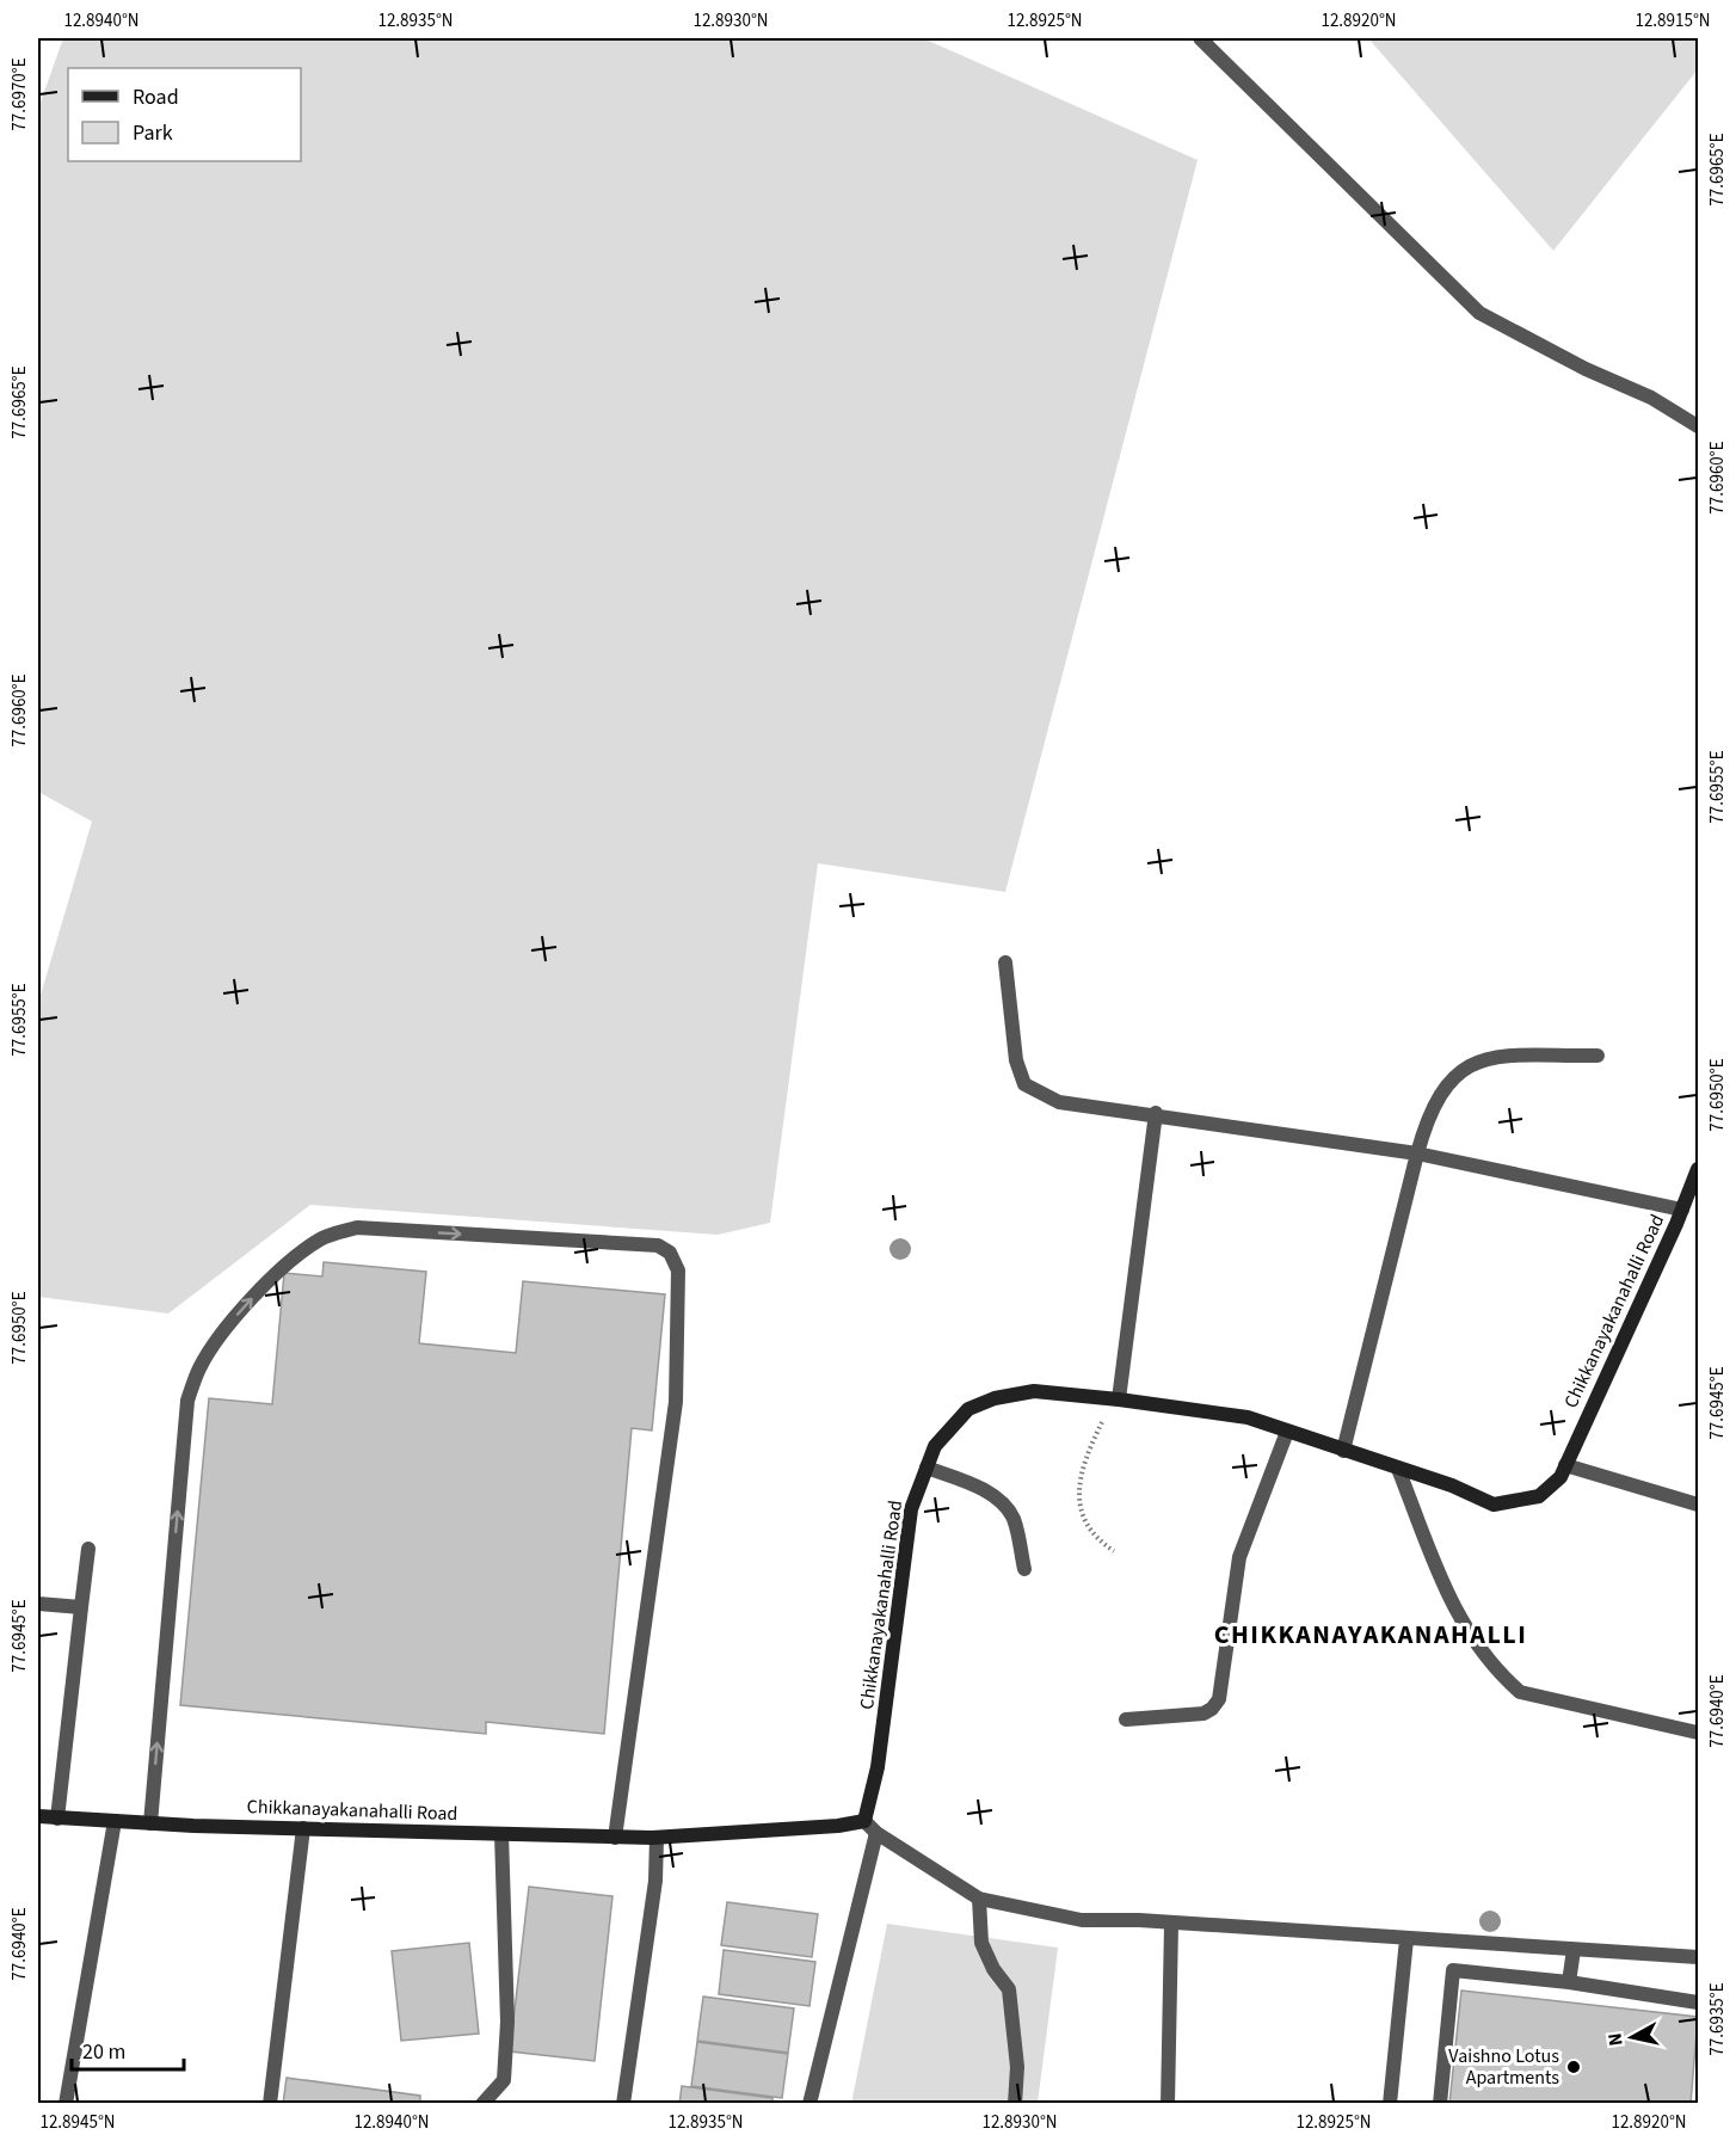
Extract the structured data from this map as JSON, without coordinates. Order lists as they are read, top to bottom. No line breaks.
{"streets":{"main road":["Chikkanayakanahalli Road"]},"districts":["CHIKKANAYAKANAHALLI"],"places":["Vaishno Lotus Apartments"],"legend":["Road","Park"],"scale_bar":"20 m","north":"left","coordinates":["12.8940°N","12.8935°N","12.8930°N","12.8925°N","12.8920°N","12.8915°N","77.6970°E","77.6965°E","77.6960°E","77.6955°E","77.6950°E","77.6945°E","77.6940°E","77.6935°E","12.8945°N"]}
